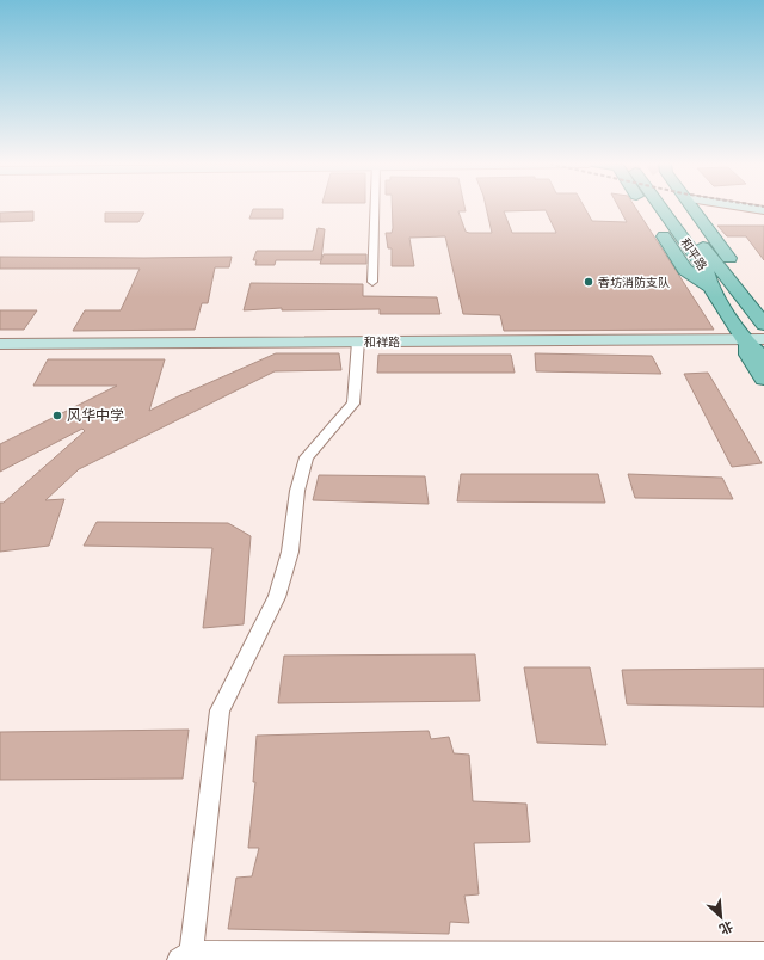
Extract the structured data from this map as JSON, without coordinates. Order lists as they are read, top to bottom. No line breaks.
{"streets":{"main road":["和平路","和祥路"]},"crossings":[["和平路","和祥路"]],"places":["香坊消防支队","风华中学"],"north":"bottom right"}
